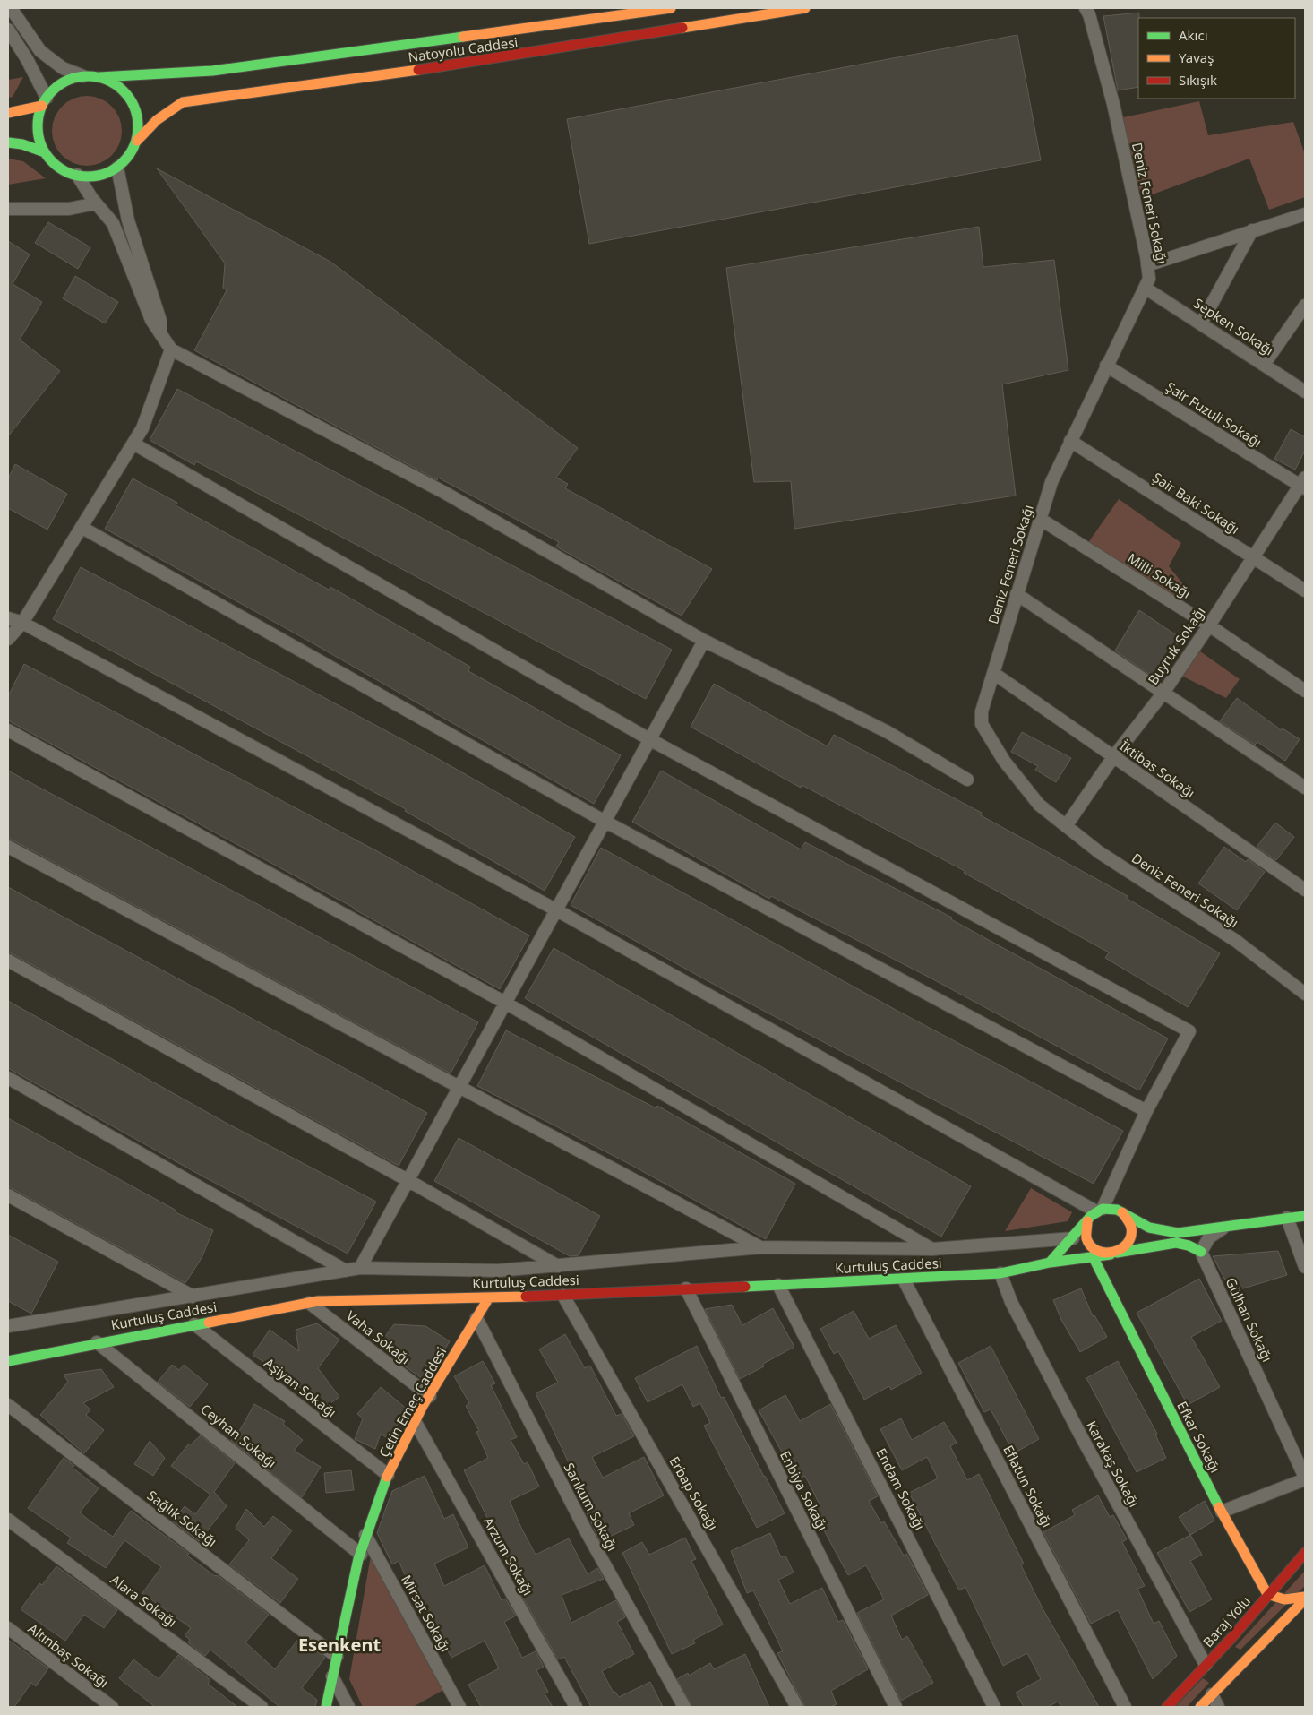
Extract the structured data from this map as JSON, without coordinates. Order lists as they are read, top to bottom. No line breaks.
{"streets":{"main road":["Natoyolu Caddesi","Kurtuluş Caddesi","Çetin Emeç Caddesi","Efkar Sokağı","Baraj Yolu"],"street":["Deniz Feneri Sokağı","Sepken Sokağı","Şair Fuzuli Sokağı","Şair Baki Sokağı","Milli Sokağı","Buyruk Sokağı","İktibas Sokağı","Gülhan Sokağı","Vaha Sokağı","Aşiyan Sokağı","Ceyhan Sokağı","Karakaş Sokağı","Eflatun Sokağı","Endam Sokağı","Enbiya Sokağı","Erbap Sokağı","Sarıkum Sokağı","Sağlık Sokağı","Arzum Sokağı","Alara Sokağı","Mirsat Sokağı","Altınbaş Sokağı"]},"crossings":[["Deniz Feneri Sokağı","Sepken Sokağı"],["Deniz Feneri Sokağı","Şair Fuzuli Sokağı"],["Deniz Feneri Sokağı","Şair Baki Sokağı"],["Deniz Feneri Sokağı","Milli Sokağı"],["Deniz Feneri Sokağı","Buyruk Sokağı"],["Deniz Feneri Sokağı","İktibas Sokağı"],["Şair Fuzuli Sokağı","Buyruk Sokağı"],["Şair Baki Sokağı","Buyruk Sokağı"],["Milli Sokağı","Buyruk Sokağı"],["Buyruk Sokağı","İktibas Sokağı"],["Kurtuluş Caddesi","Vaha Sokağı"],["Kurtuluş Caddesi","Aşiyan Sokağı"],["Kurtuluş Caddesi","Çetin Emeç Caddesi"],["Kurtuluş Caddesi","Ceyhan Sokağı"],["Kurtuluş Caddesi","Efkar Sokağı"],["Kurtuluş Caddesi","Karakaş Sokağı"],["Kurtuluş Caddesi","Eflatun Sokağı"],["Kurtuluş Caddesi","Endam Sokağı"],["Kurtuluş Caddesi","Enbiya Sokağı"],["Kurtuluş Caddesi","Erbap Sokağı"],["Vaha Sokağı","Çetin Emeç Caddesi"],["Aşiyan Sokağı","Çetin Emeç Caddesi"],["Çetin Emeç Caddesi","Ceyhan Sokağı"],["Çetin Emeç Caddesi","Sarıkum Sokağı"],["Çetin Emeç Caddesi","Sağlık Sokağı"],["Çetin Emeç Caddesi","Arzum Sokağı"],["Çetin Emeç Caddesi","Mirsat Sokağı"],["Efkar Sokağı","Baraj Yolu"],["Karakaş Sokağı","Baraj Yolu"]],"districts":["Esenkent"],"legend":["Akıcı","Yavaş","Sıkışık"]}
